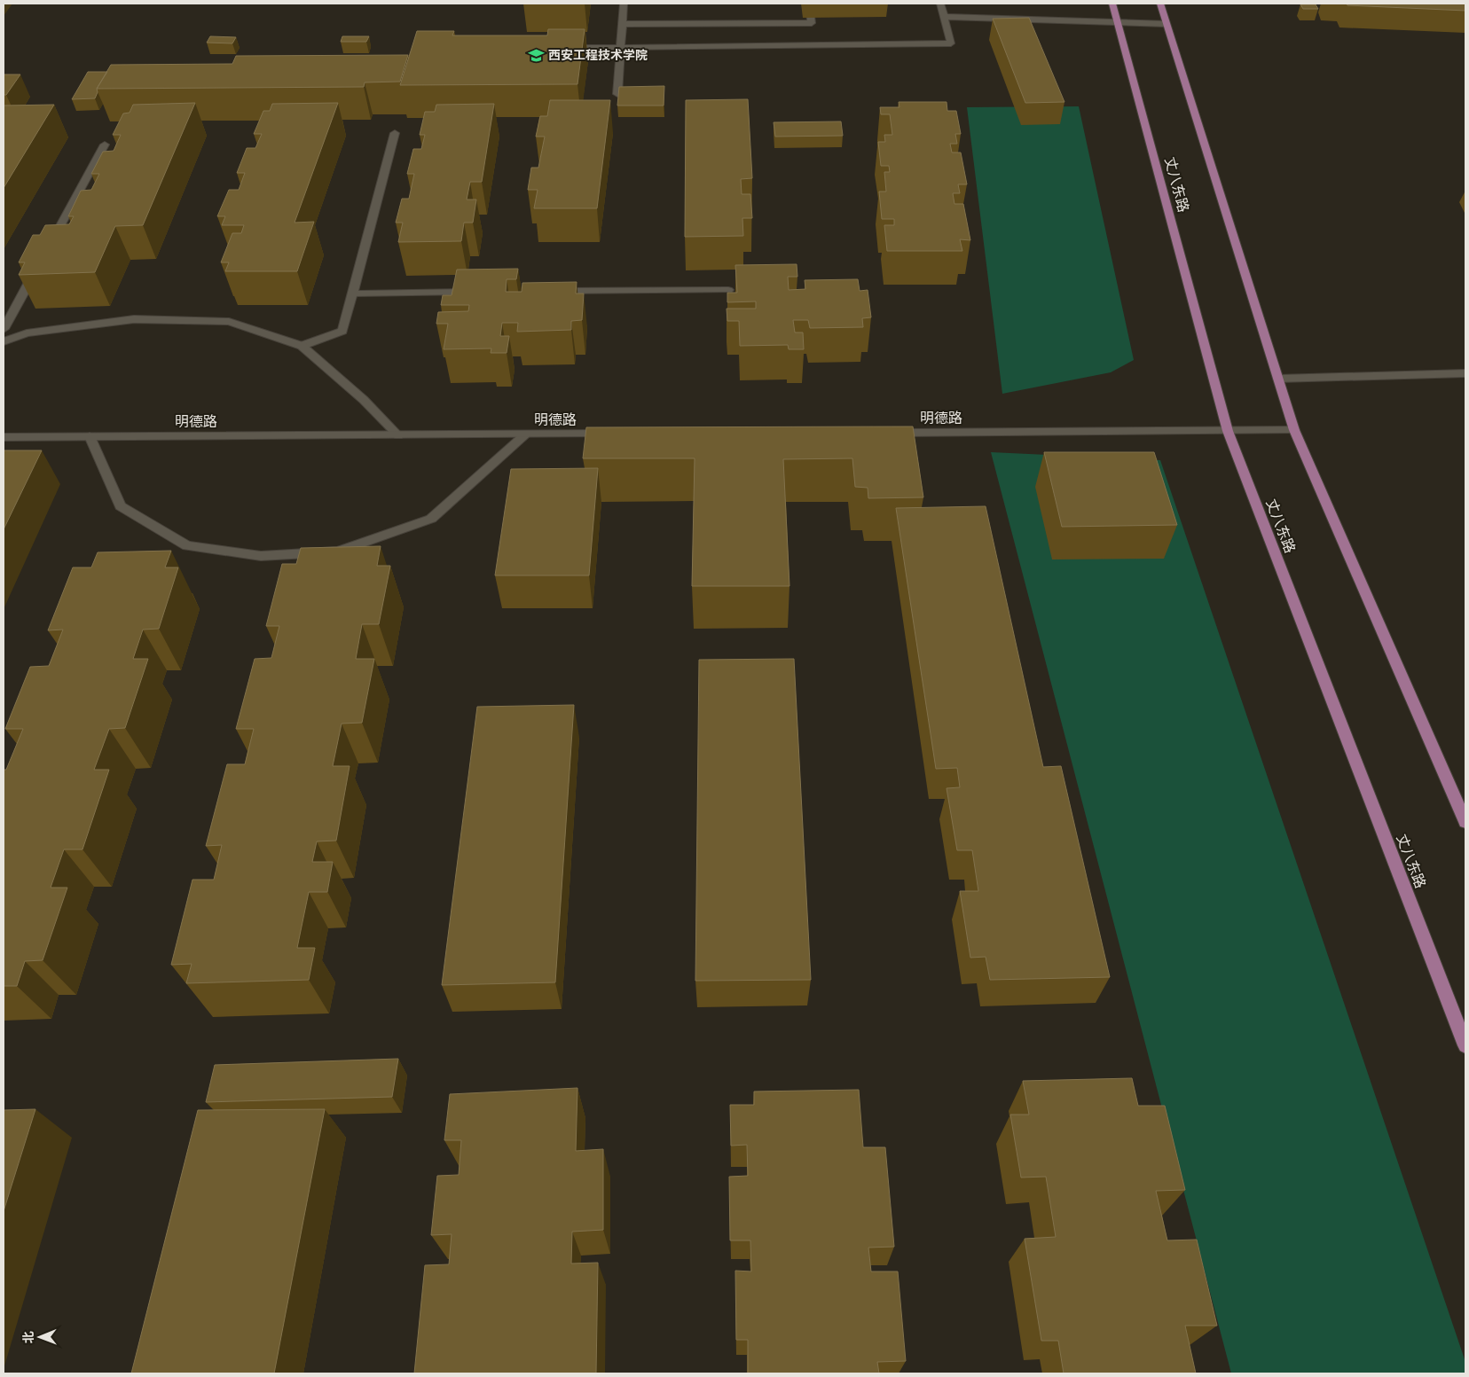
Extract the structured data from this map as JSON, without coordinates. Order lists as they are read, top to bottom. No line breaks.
{"streets":{"main road":["丈八东路"],"street":["明德路"]},"crossings":[["丈八东路","明德路"]],"places":{"school or university":["西安工程技术学院"]},"north":"left"}
